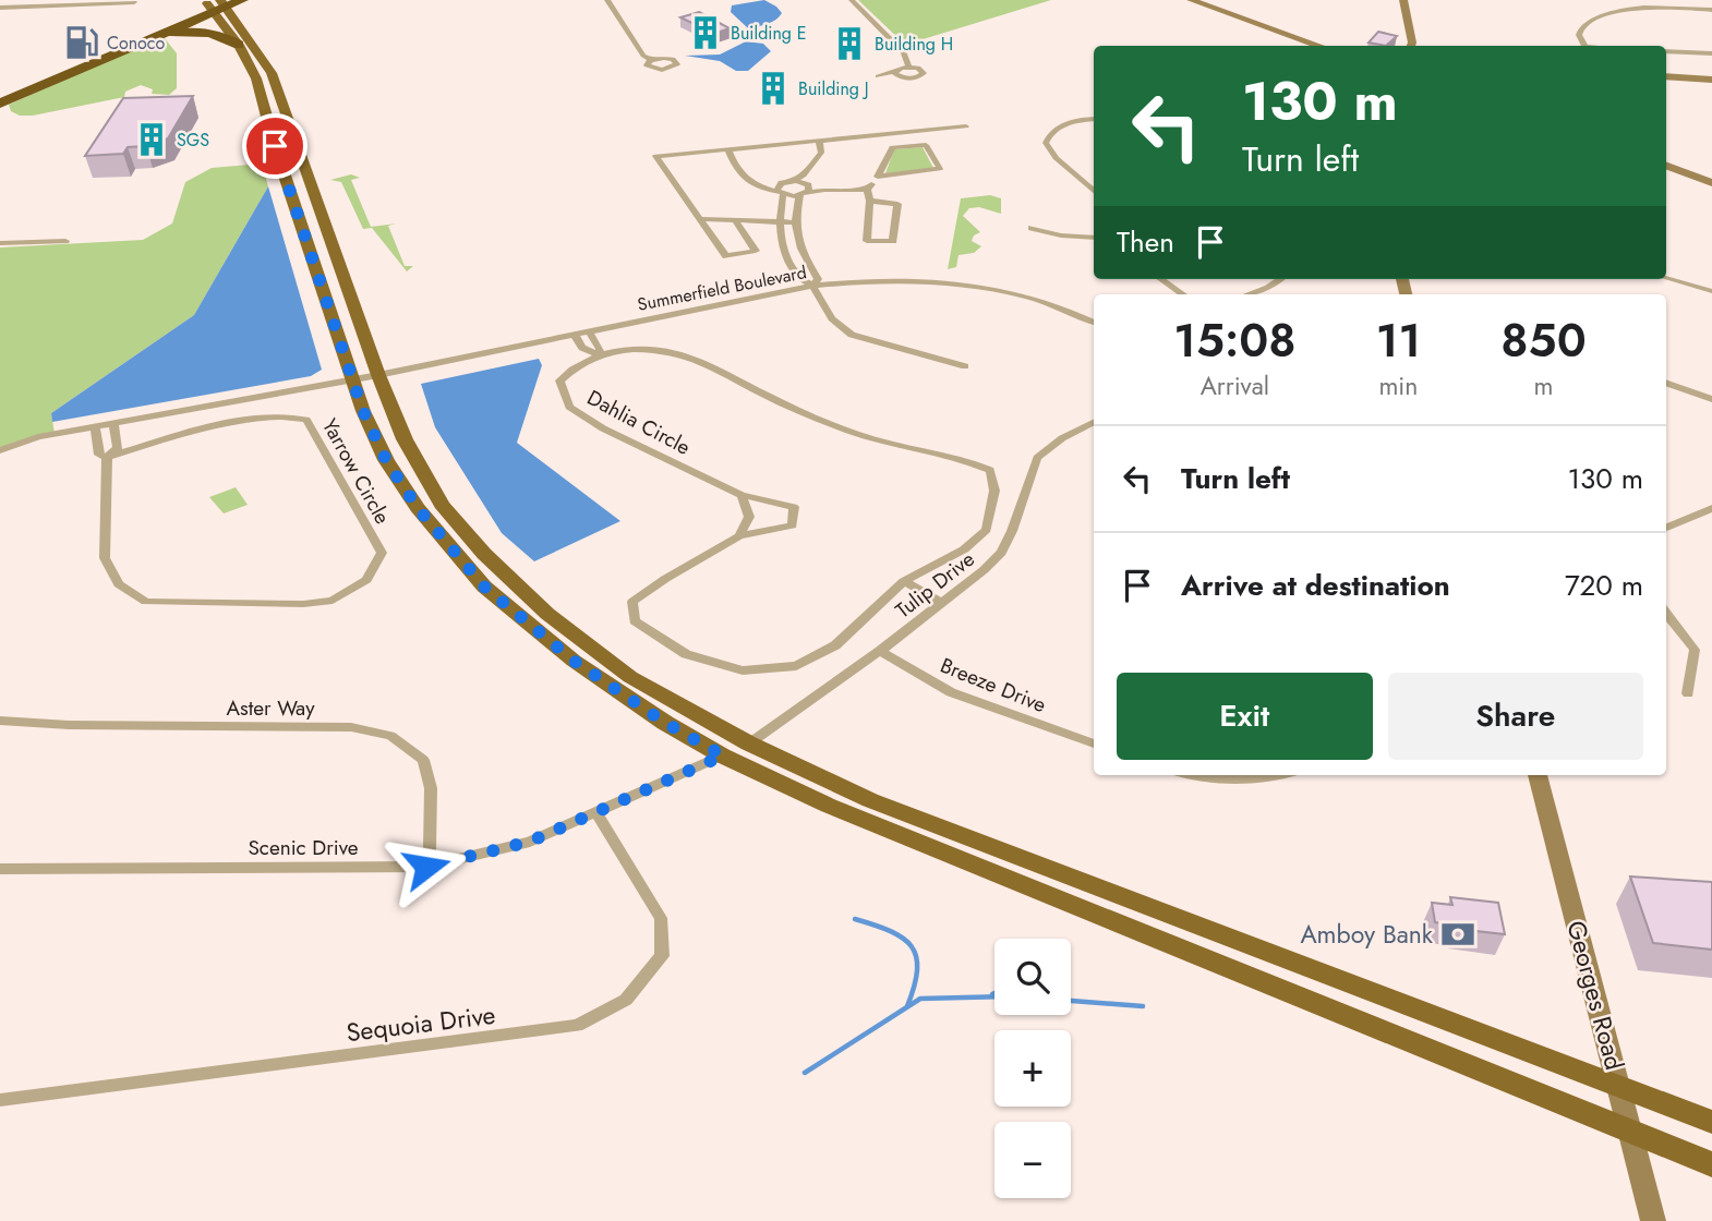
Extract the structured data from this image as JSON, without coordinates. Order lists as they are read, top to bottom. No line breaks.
{"streets":{"street":["Summerfield Boulevard","Dahlia Circle","Yarrow Circle","Tulip Drive","Breeze Drive","Aster Way","Scenic Drive","Georges Road","Sequoia Drive"]},"crossings":[["Tulip Drive","Breeze Drive"],["Aster Way","Scenic Drive"],["Scenic Drive","Sequoia Drive"]],"places":{"building":["Building E","Building H","Building J","SGS"],"fuel station":["Conoco"],"bank":["Amboy Bank"]},"page":{"turn":["130 m","Turn left"],"then":"Then","eta":["15:08","Arrival","11","min","850","m"],"list":[{"name":"Turn left","value":"130 m"},{"name":"Arrive at destination","value":"720 m"}],"buttons":["Exit","Share"],"map_buttons":["+","−"]}}
